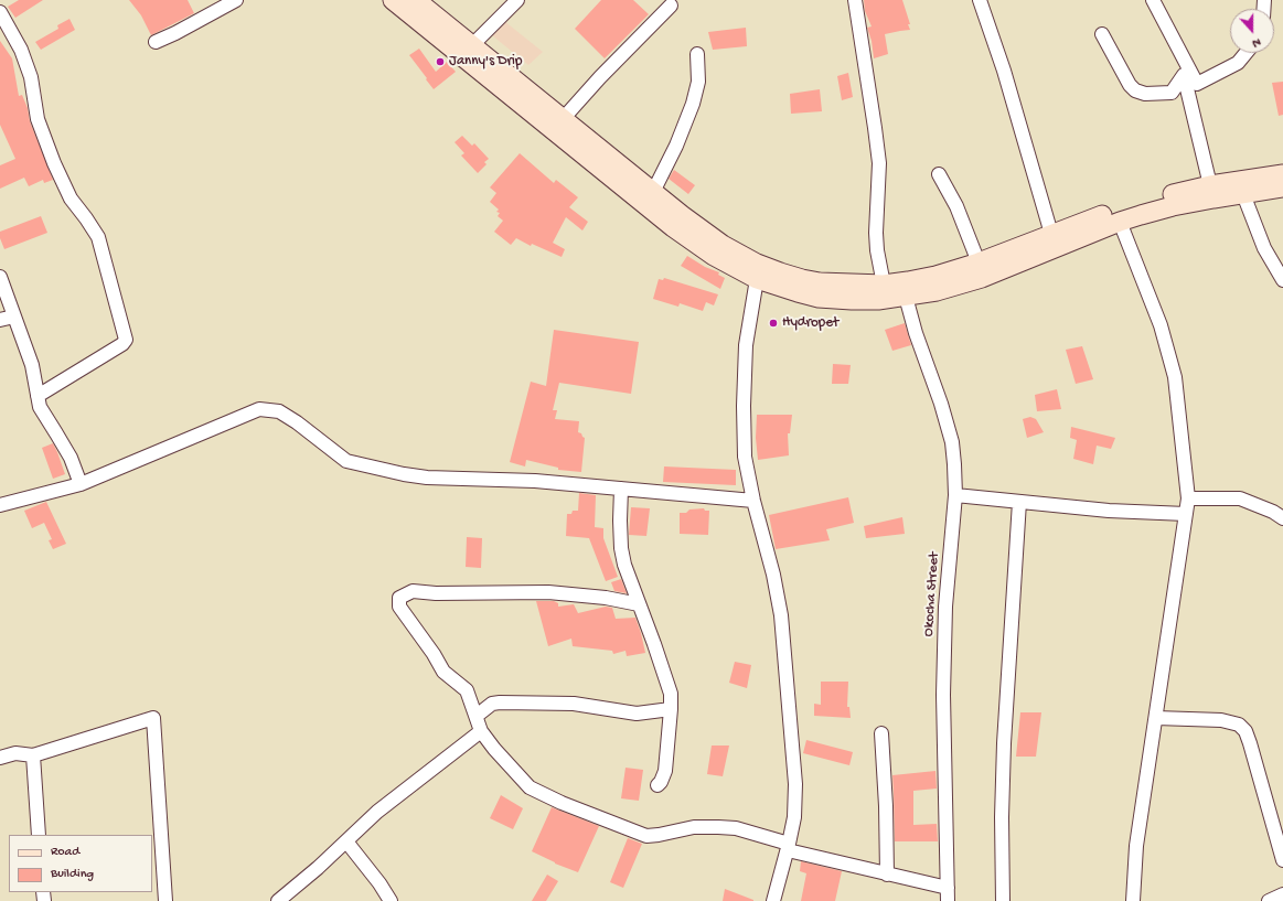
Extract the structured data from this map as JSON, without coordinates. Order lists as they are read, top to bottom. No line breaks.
{"streets":{"street":["Okocha Street"]},"places":["Janny's Drip","Hydropet"],"legend":["Road","Building"],"north":"bottom"}
